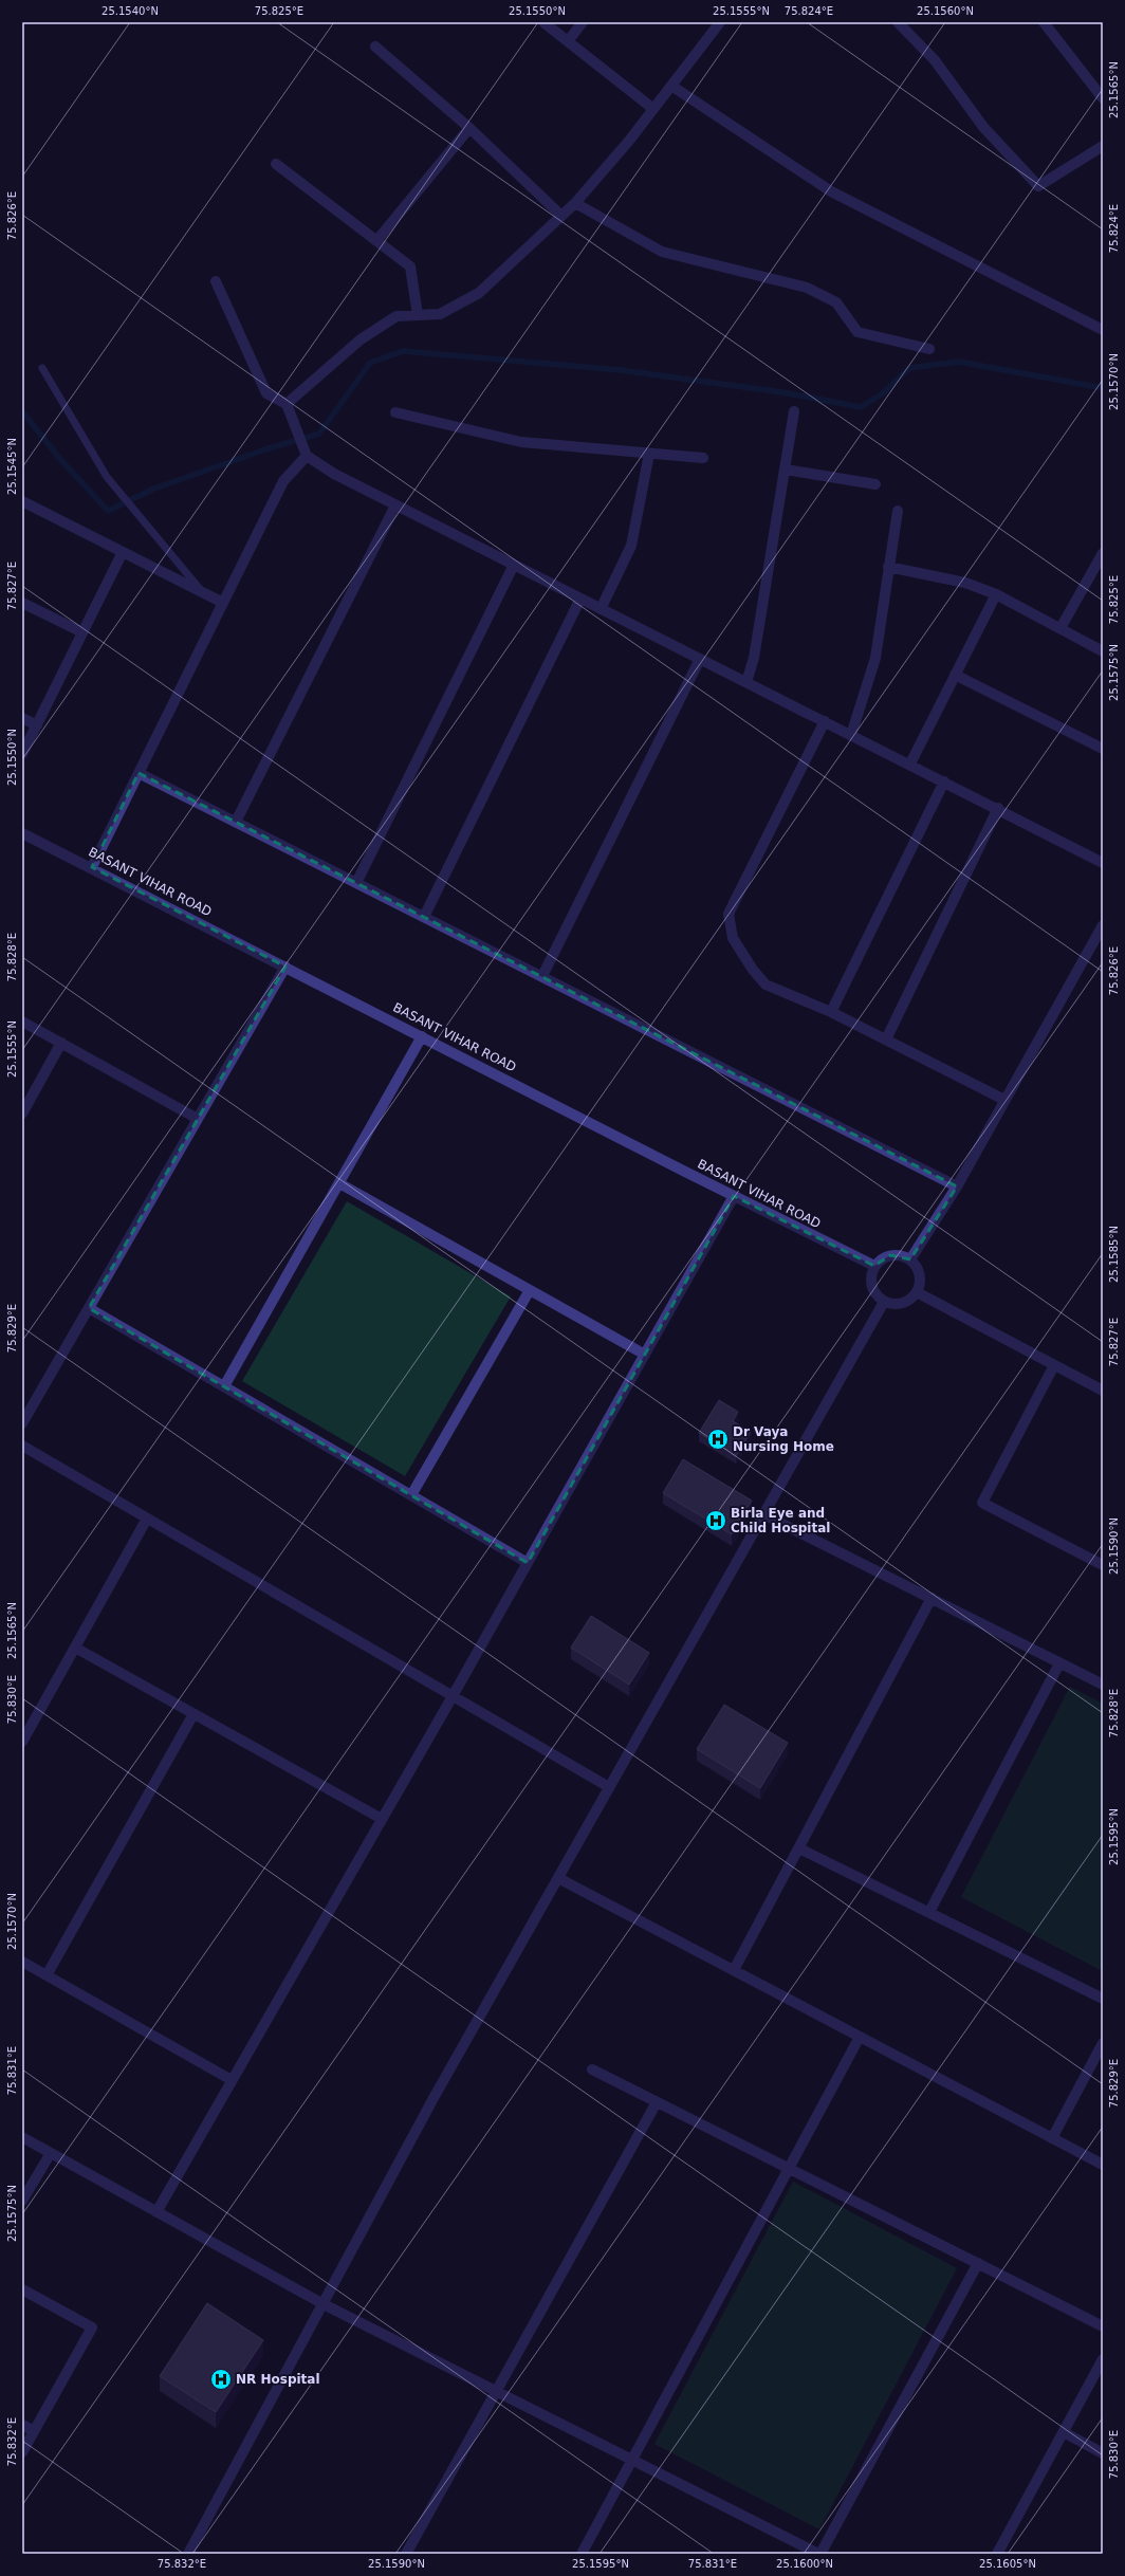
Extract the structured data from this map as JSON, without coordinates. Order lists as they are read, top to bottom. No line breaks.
{"streets":{"street":["BASANT VIHAR ROAD"]},"places":{"hospital":["Dr Vaya Nursing Home","Birla Eye and Child Hospital","NR Hospital"]},"coordinates":["25.1540°N","75.825°E","25.1550°N","25.1555°N","75.824°E","25.1560°N","25.1565°N","75.826°E","25.1570°N","25.1545°N","75.827°E","25.1575°N","75.828°E","25.1585°N","75.829°E","25.1590°N","75.830°E","25.1595°N","75.831°E","75.832°E","25.1600°N","25.1605°N"]}
